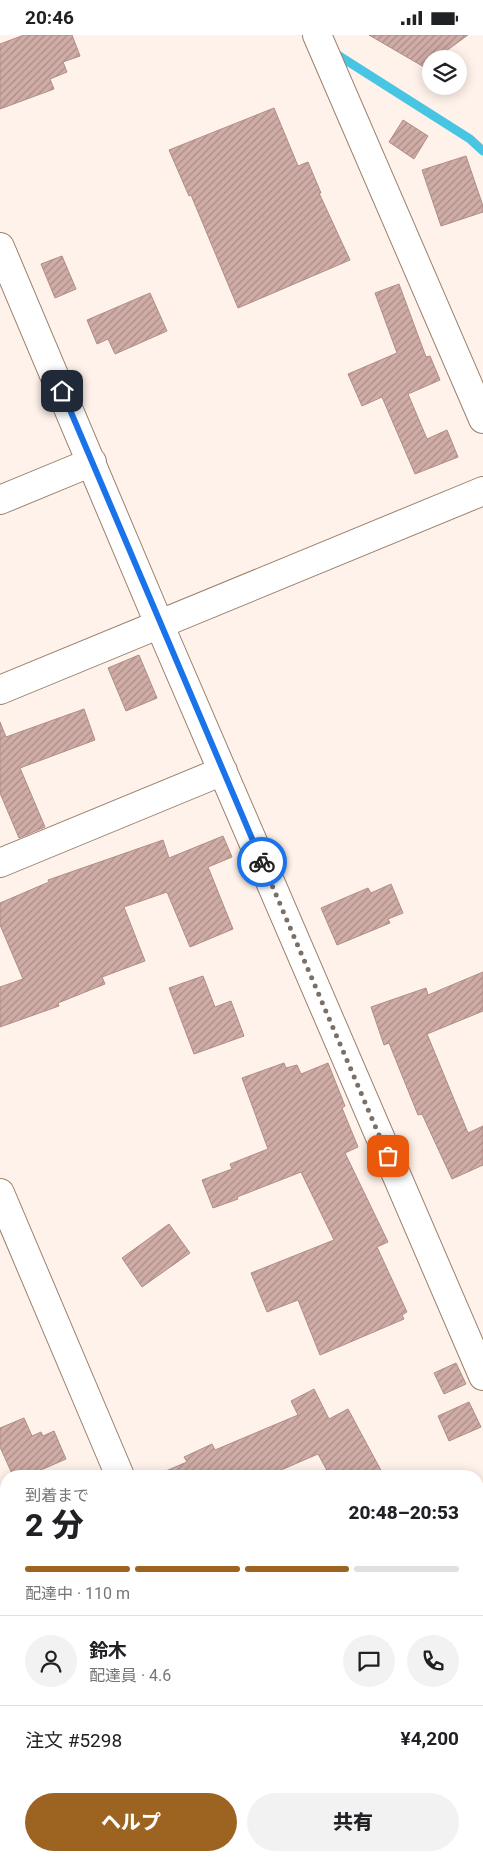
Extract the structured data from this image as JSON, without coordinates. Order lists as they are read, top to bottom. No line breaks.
{"page":{"status":"20:46","heading":["2 分","到着まで","20:48–20:53"],"panel":["鈴木","配達員 · 4.6","注文 #5298","¥4,200"],"bar":"配達中 · 110 m","buttons":["ヘルプ","共有"]}}
